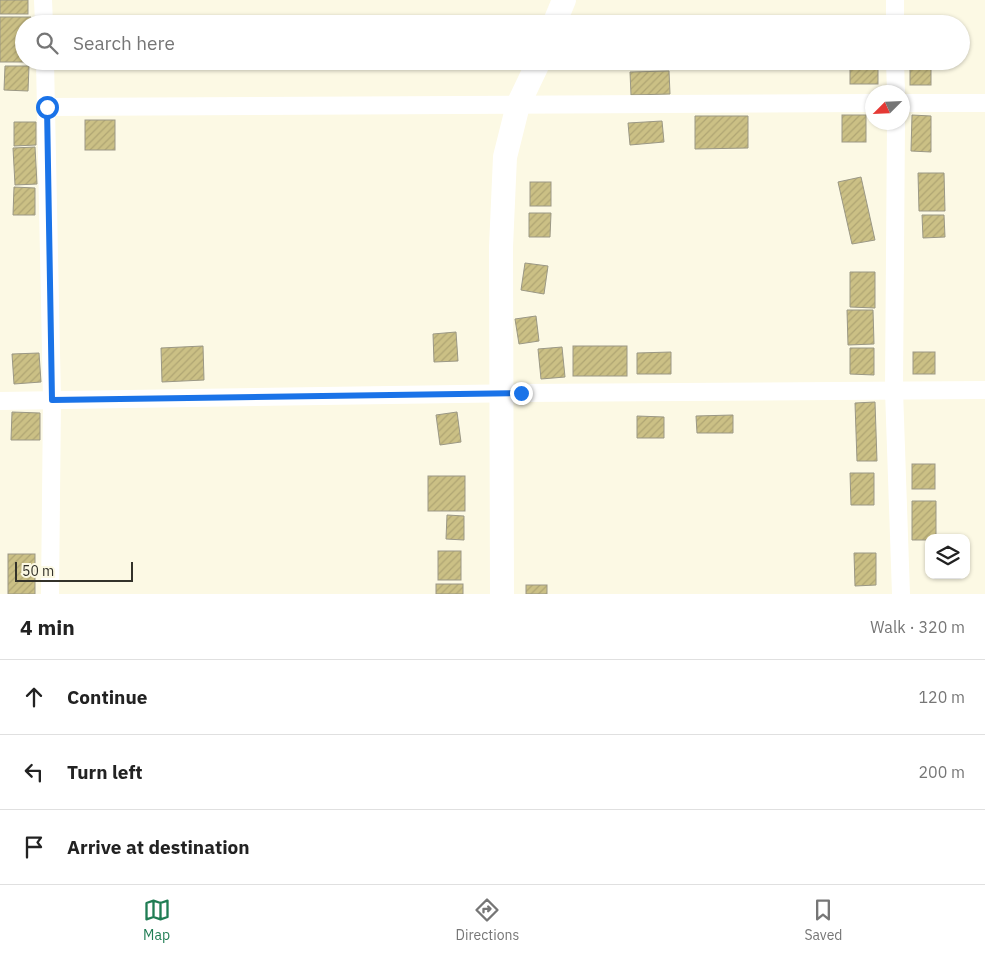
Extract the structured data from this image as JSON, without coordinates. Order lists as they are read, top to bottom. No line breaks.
{"scale_bar":"50 m","north":"bottom left","page":{"search":"Search here","scale":"50 m","heading":["4 min","Walk · 320 m"],"list":[["Continue","120 m"],["Turn left","200 m"],"Arrive at destination"],"nav":["Map","Directions","Saved"]}}
